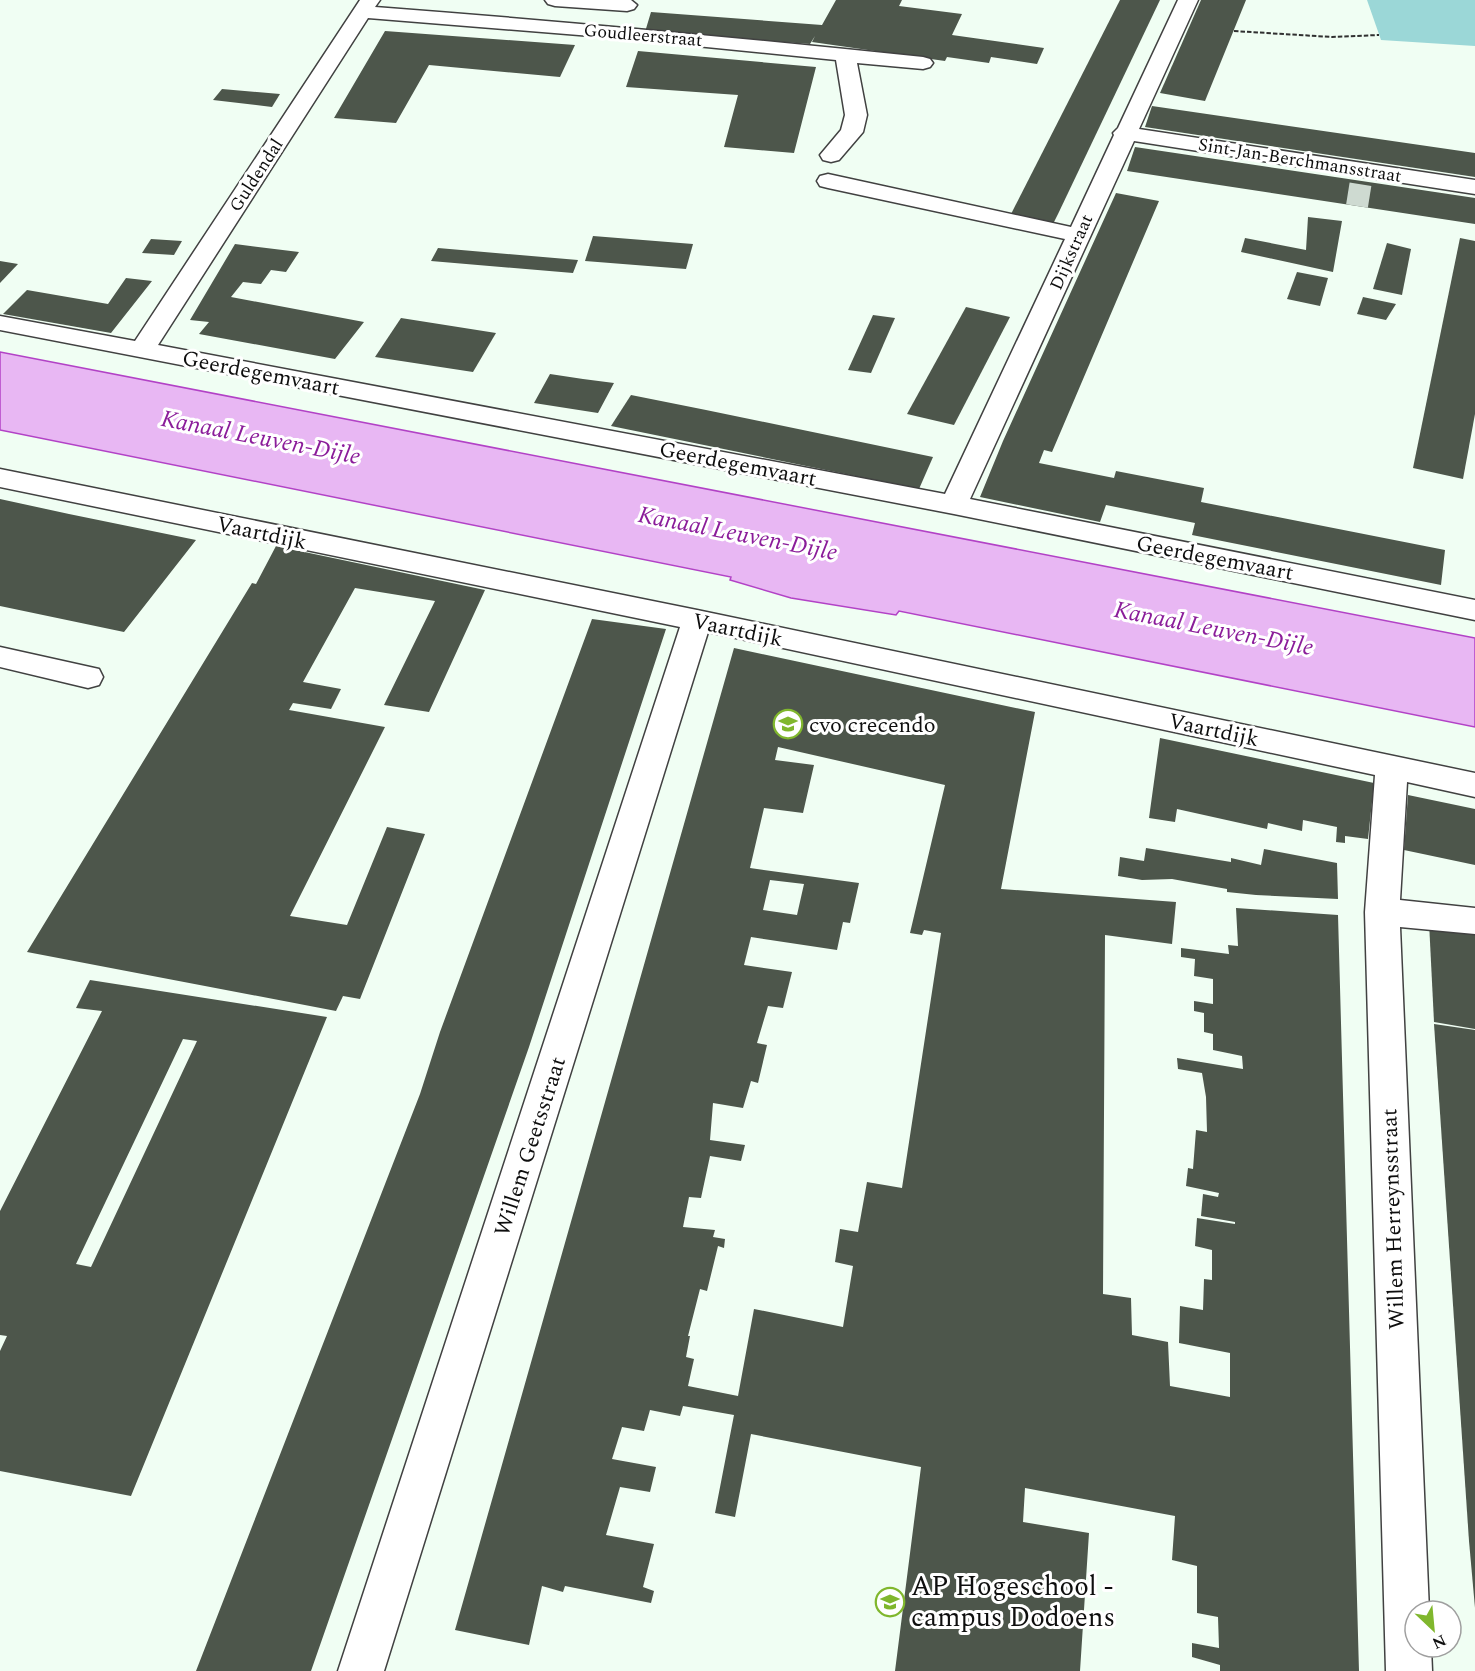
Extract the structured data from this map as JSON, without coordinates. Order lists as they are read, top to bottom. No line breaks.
{"streets":{"street":["Goudleerstraat","Sint-Jan-Berchmansstraat","Guldendal","Dijkstraat","Geerdegemvaart","Vaartdijk","Willem Geetsstraat","Willem Herreynsstraat"]},"crossings":[["Goudleerstraat","Guldendal"],["Sint-Jan-Berchmansstraat","Dijkstraat"],["Guldendal","Geerdegemvaart"],["Dijkstraat","Geerdegemvaart"],["Vaartdijk","Willem Geetsstraat"],["Vaartdijk","Willem Herreynsstraat"]],"water":["Kanaal Leuven-Dijle"],"places":{"school or university":["cvo crecendo","AP Hogeschool - campus Dodoens"]},"north":"bottom right"}
